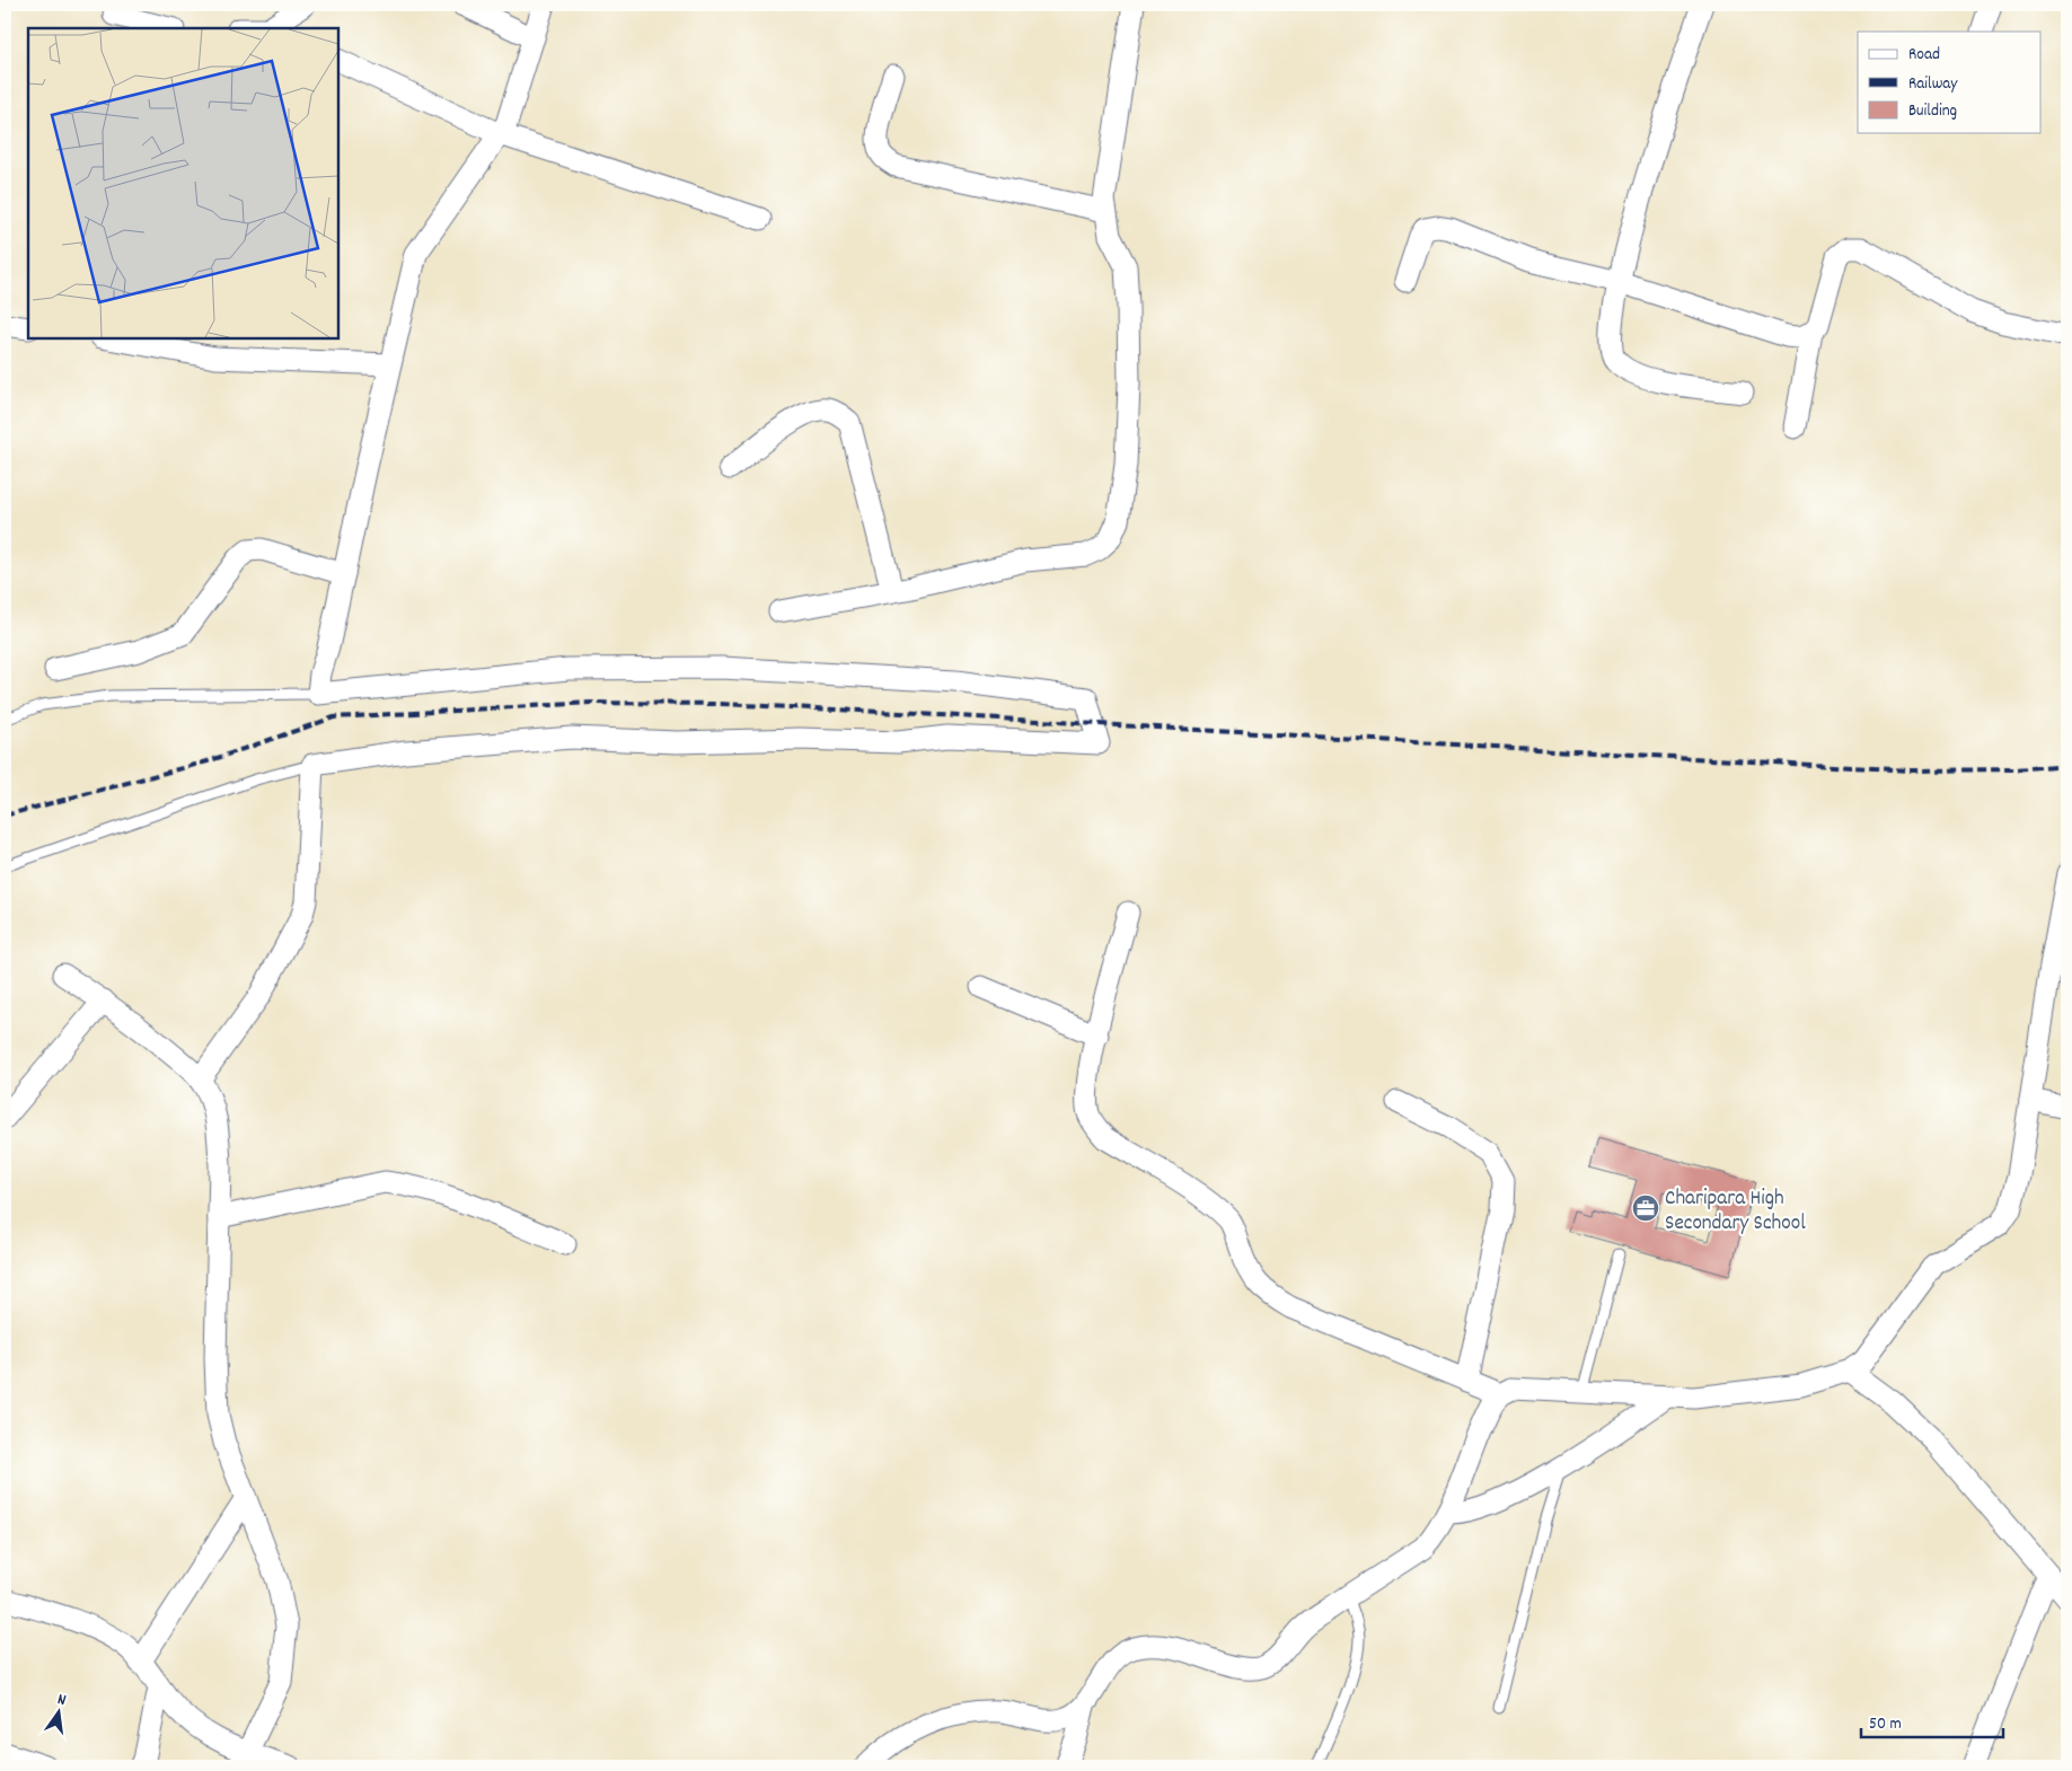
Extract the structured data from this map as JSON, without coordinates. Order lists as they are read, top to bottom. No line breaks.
{"places":{"office":["Charipara High Secondary School"]},"legend":["Road","Railway","Building"],"scale_bar":"50 m","north":"top"}
